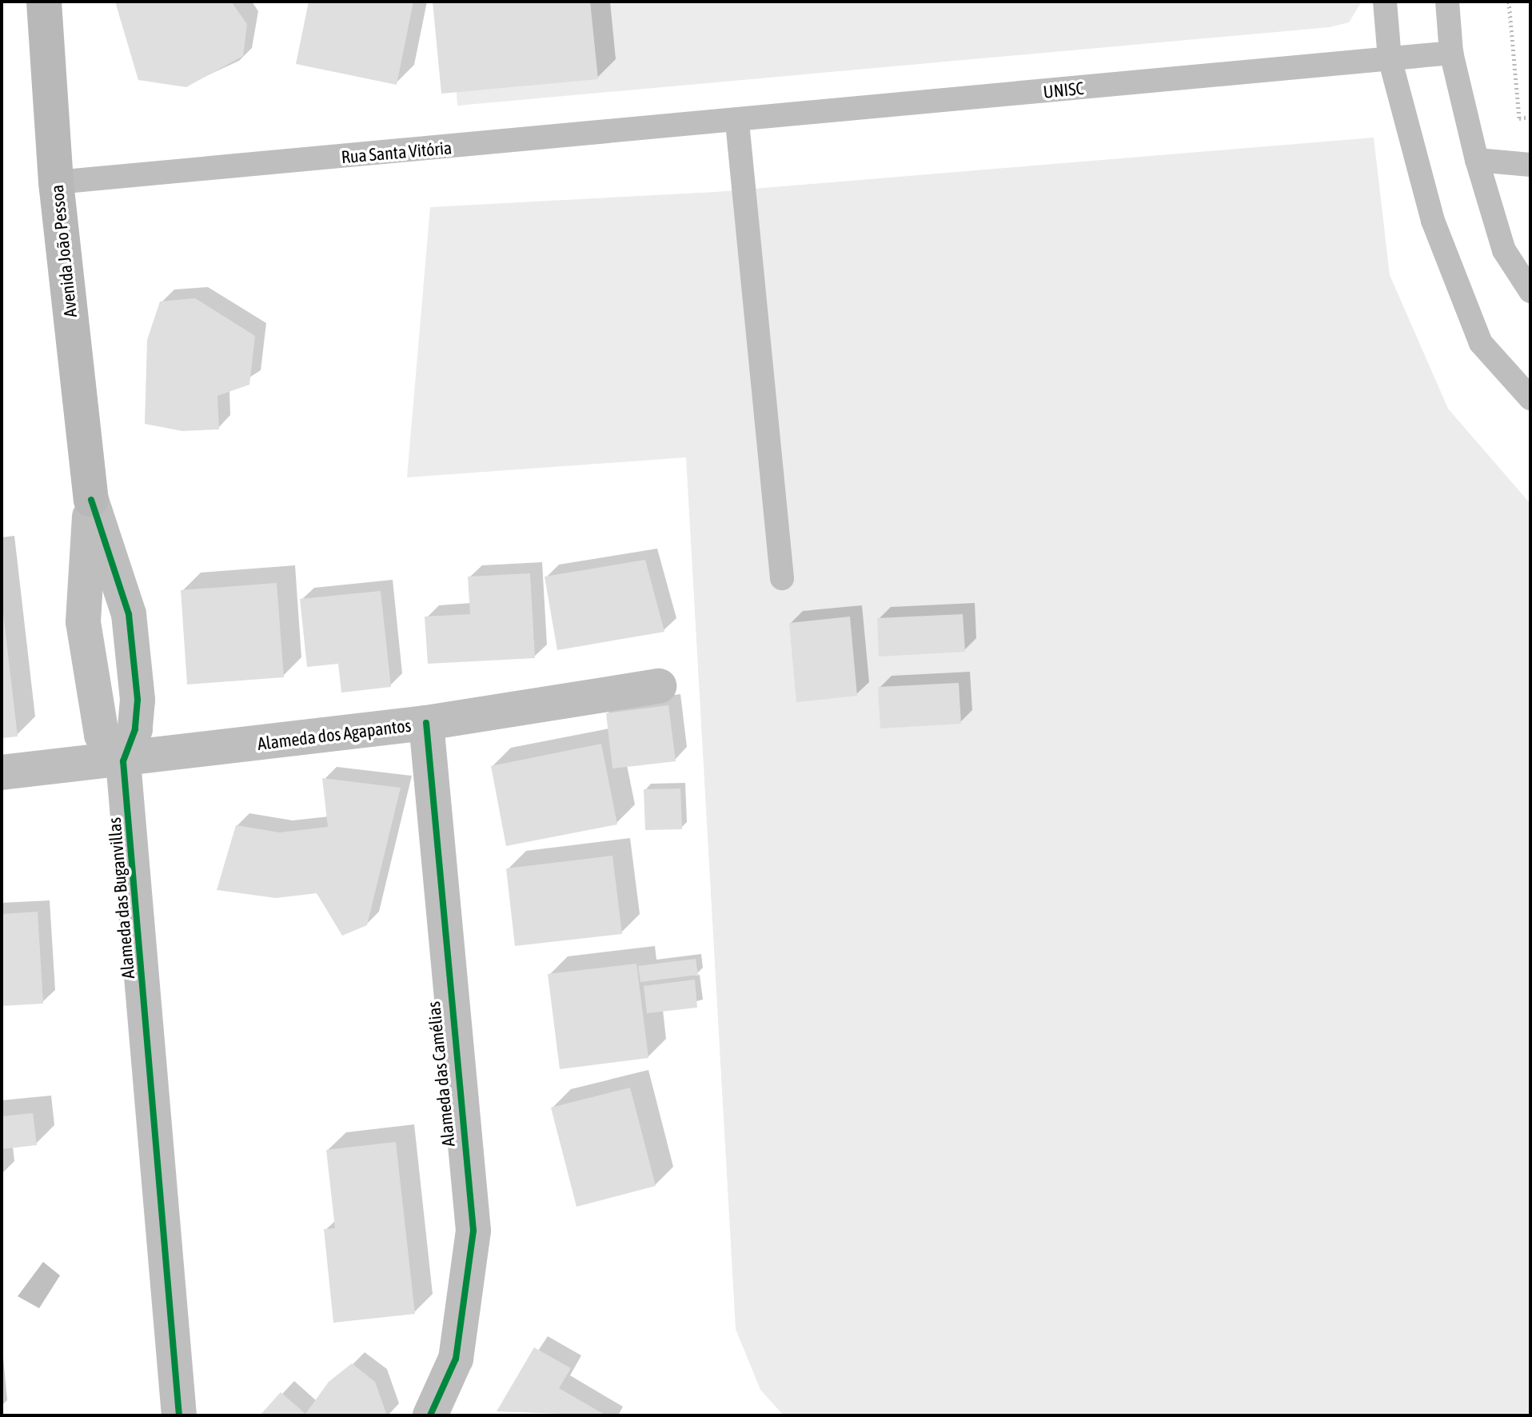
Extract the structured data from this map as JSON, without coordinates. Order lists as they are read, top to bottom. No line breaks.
{"streets":{"street":["Avenida João Pessoa","Alameda dos Agapantos","Alameda das Buganvillas","Alameda das Camélias"],"lane":["UNISC","Rua Santa Vitória"]},"crossings":[["UNISC","Rua Santa Vitória"],["Rua Santa Vitória","Avenida João Pessoa"],["Avenida João Pessoa","Alameda das Buganvillas"],["Alameda dos Agapantos","Alameda das Buganvillas"],["Alameda dos Agapantos","Alameda das Camélias"]]}
